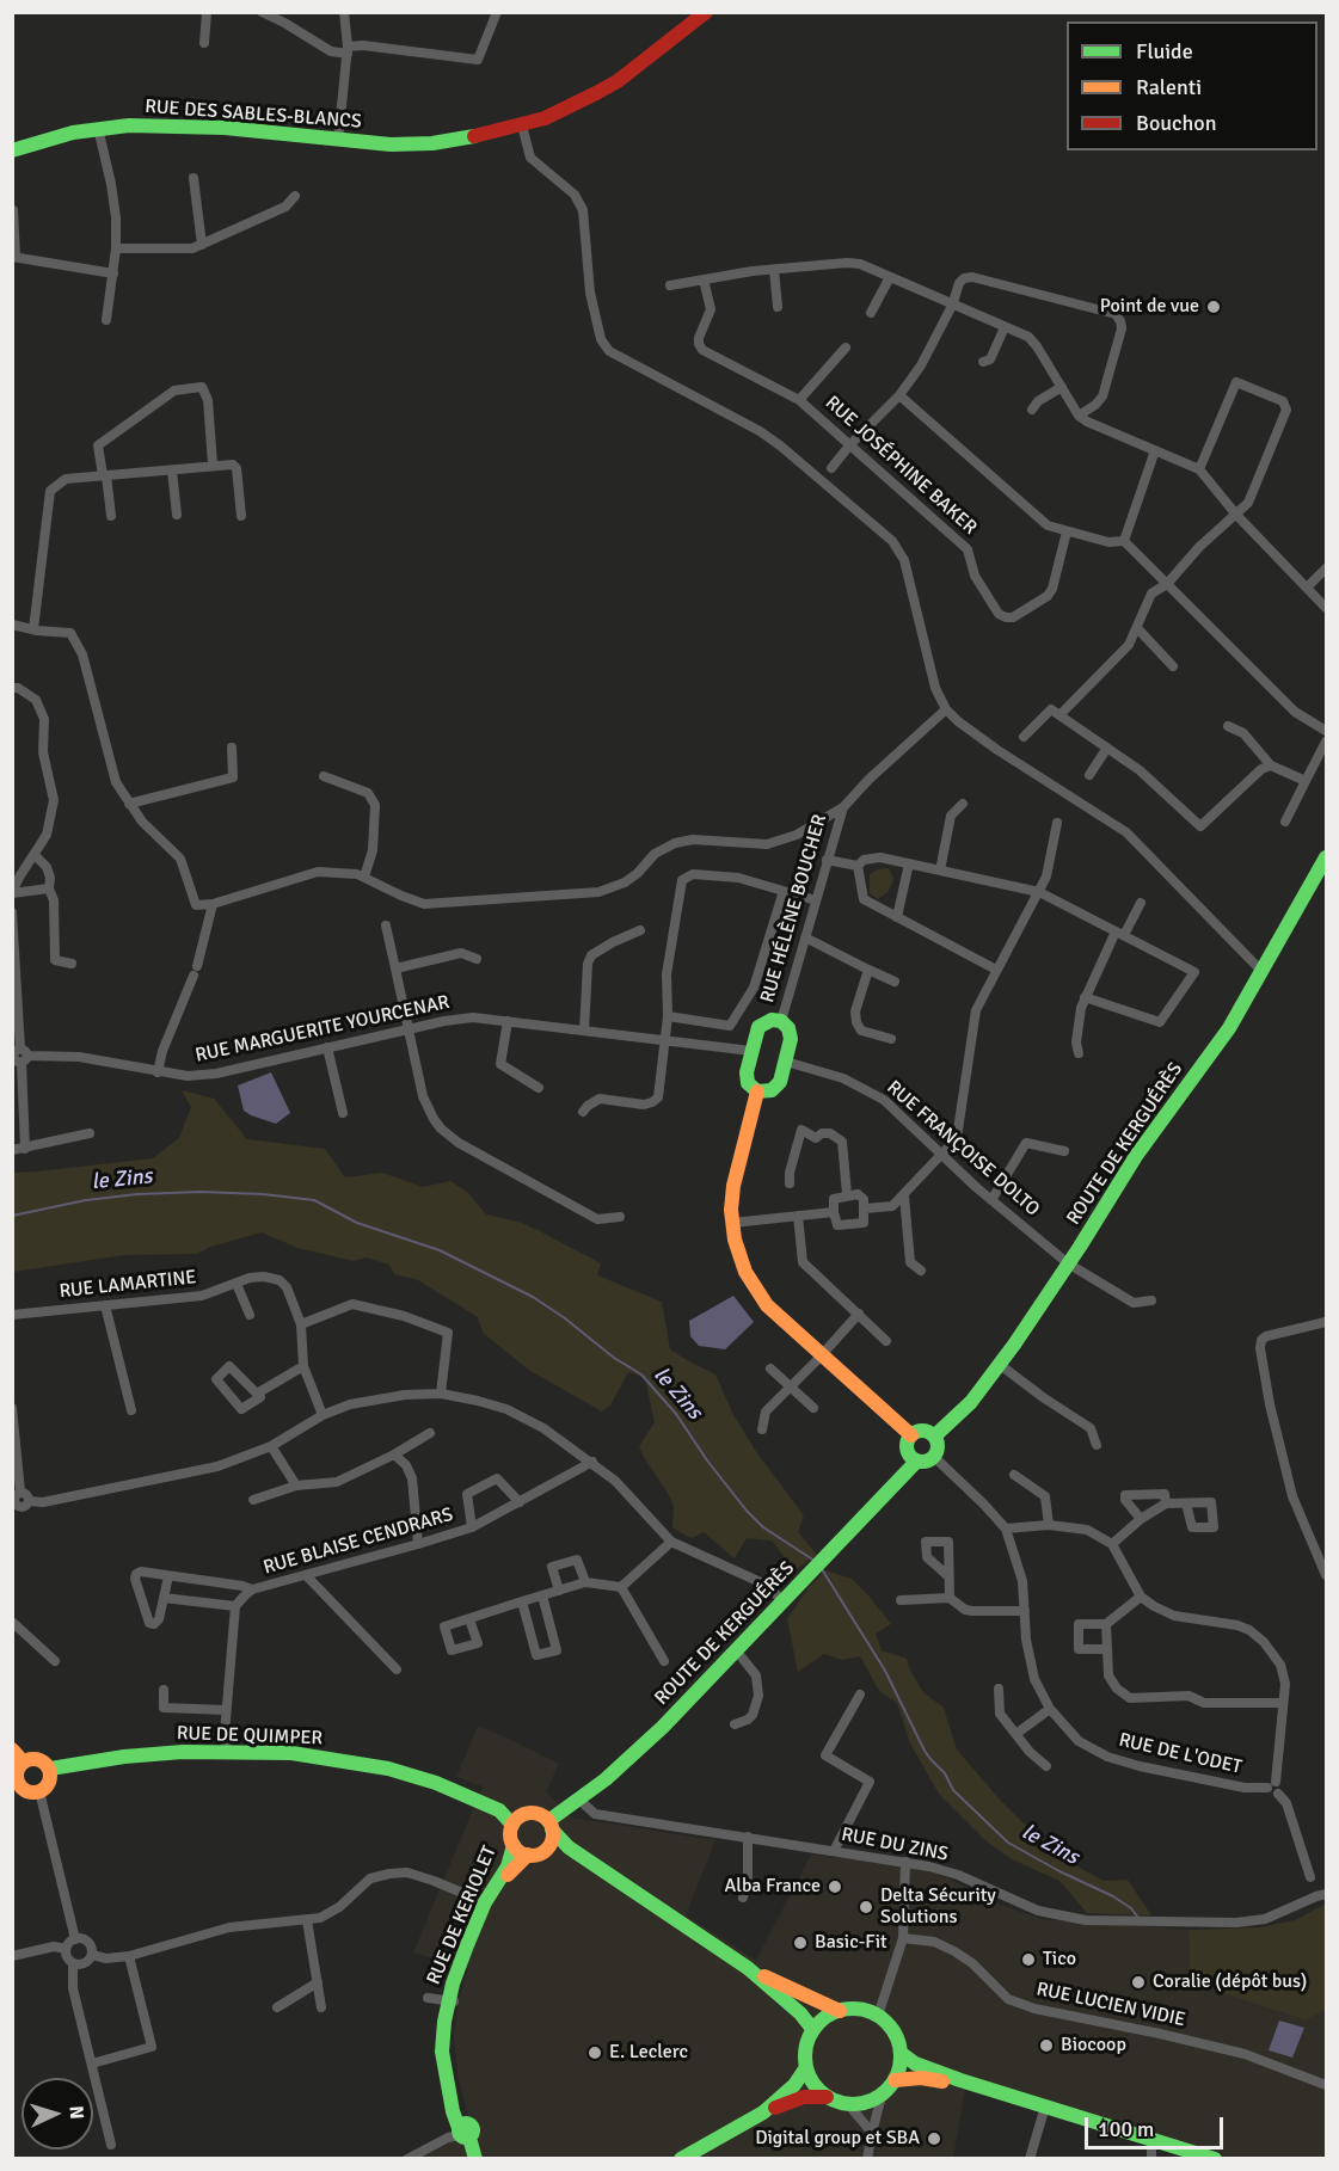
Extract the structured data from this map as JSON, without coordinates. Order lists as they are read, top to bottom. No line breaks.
{"streets":{"main road":["RUE DES SABLES-BLANCS","ROUTE DE KERGUÉRÈS","RUE DE QUIMPER","RUE DE KERIOLET"],"street":["RUE JOSÉPHINE BAKER","RUE HÉLÈNE BOUCHER","RUE MARGUERITE YOURCENAR","RUE FRANÇOISE DOLTO","RUE LAMARTINE","RUE BLAISE CENDRARS","RUE DE L'ODET","RUE DU ZINS","RUE LUCIEN VIDIE"]},"crossings":[["ROUTE DE KERGUÉRÈS","RUE FRANÇOISE DOLTO"],["ROUTE DE KERGUÉRÈS","RUE DE QUIMPER"],["ROUTE DE KERGUÉRÈS","RUE DE L'ODET"],["ROUTE DE KERGUÉRÈS","RUE DU ZINS"],["ROUTE DE KERGUÉRÈS","RUE DE KERIOLET"],["RUE DE QUIMPER","RUE DE KERIOLET"]],"water":["le Zins"],"places":["Point de vue","Alba France","Delta Sécurity Solutions","Basic-Fit","Tico","Coralie (dépôt bus)","Biocoop","E. Leclerc","Digital group et SBA"],"legend":["Fluide","Ralenti","Bouchon"],"scale_bar":"100 m","north":"right"}
